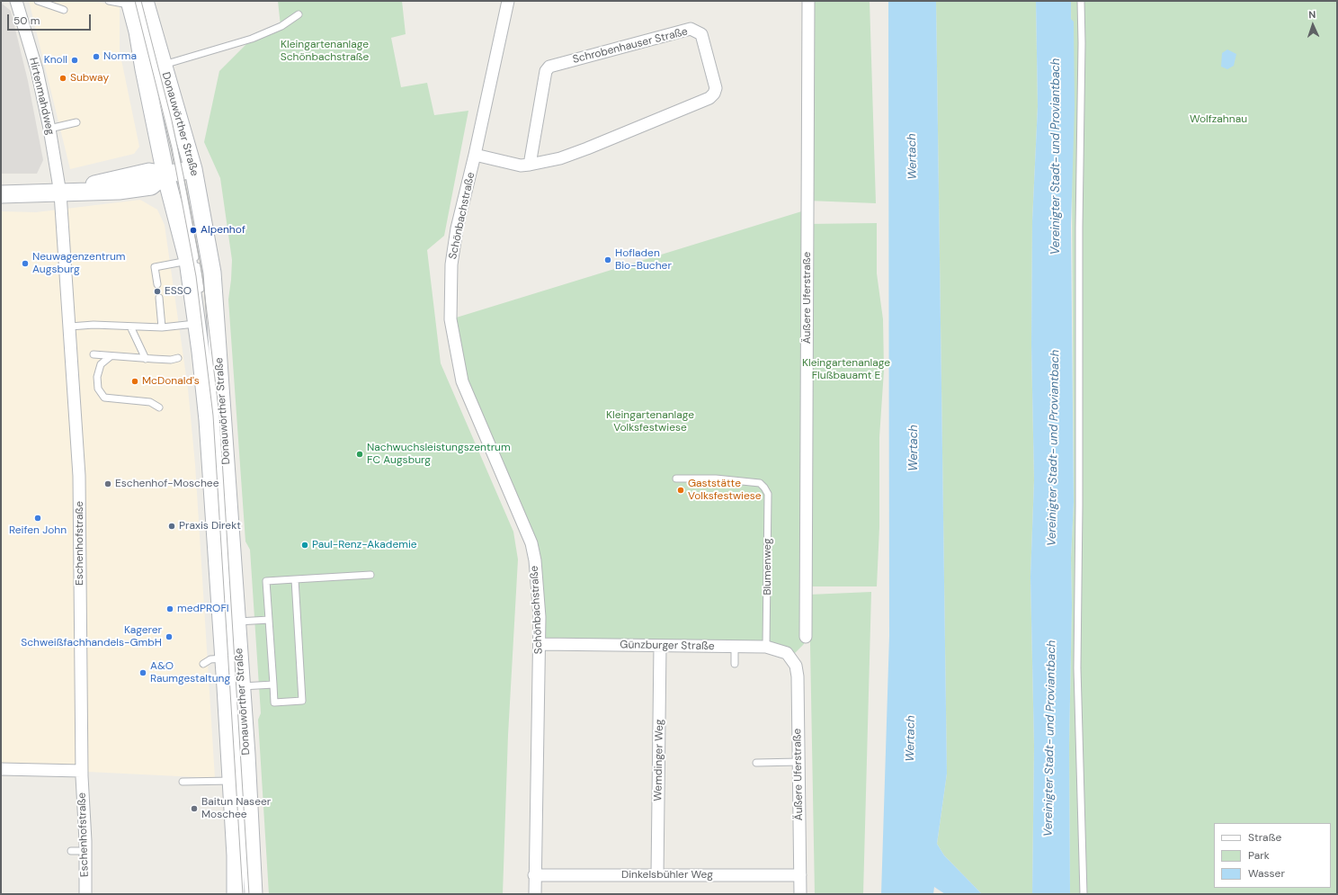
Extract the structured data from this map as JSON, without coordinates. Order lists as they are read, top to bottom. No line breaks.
{"streets":{"main road":["Donauwörther Straße"],"street":["Schrobenhauser Straße","Hirtenmahdweg","Schönbachstraße","Äußere Uferstraße","Eschenhofstraße","Günzburger Straße","Wemdinger Weg","Dinkelsbühler Weg"],"lane":["Blumenweg"]},"crossings":[["Schrobenhauser Straße","Schönbachstraße"],["Hirtenmahdweg","Eschenhofstraße"],["Schönbachstraße","Günzburger Straße"],["Schönbachstraße","Dinkelsbühler Weg"],["Äußere Uferstraße","Günzburger Straße"],["Äußere Uferstraße","Dinkelsbühler Weg"],["Blumenweg","Günzburger Straße"],["Günzburger Straße","Wemdinger Weg"],["Wemdinger Weg","Dinkelsbühler Weg"]],"water":["Wertach","Vereinigter Stadt- und Proviantbach"],"parks":["Kleingartenanlage Schönbachstraße","Wolfzahnau","Kleingartenanlage Flußbauamt E","Kleingartenanlage Volksfestwiese"],"places":["Norma","Knoll","Subway","Alpenhof","Hofladen Bio-Bucher","Neuwagenzentrum Augsburg","ESSO","McDonald's","Nachwuchsleistungszentrum FC Augsburg","Eschenhof-Moschee","Gaststätte Volksfestwiese","Reifen John","Praxis Direkt","Paul-Renz-Akademie","medPROFI","Kagerer Schweißfachhandels-GmbH","A&O Raumgestaltung","Baitun Naseer Moschee"],"legend":["Straße","Park","Wasser"],"scale_bar":"50 m","north":"top"}
